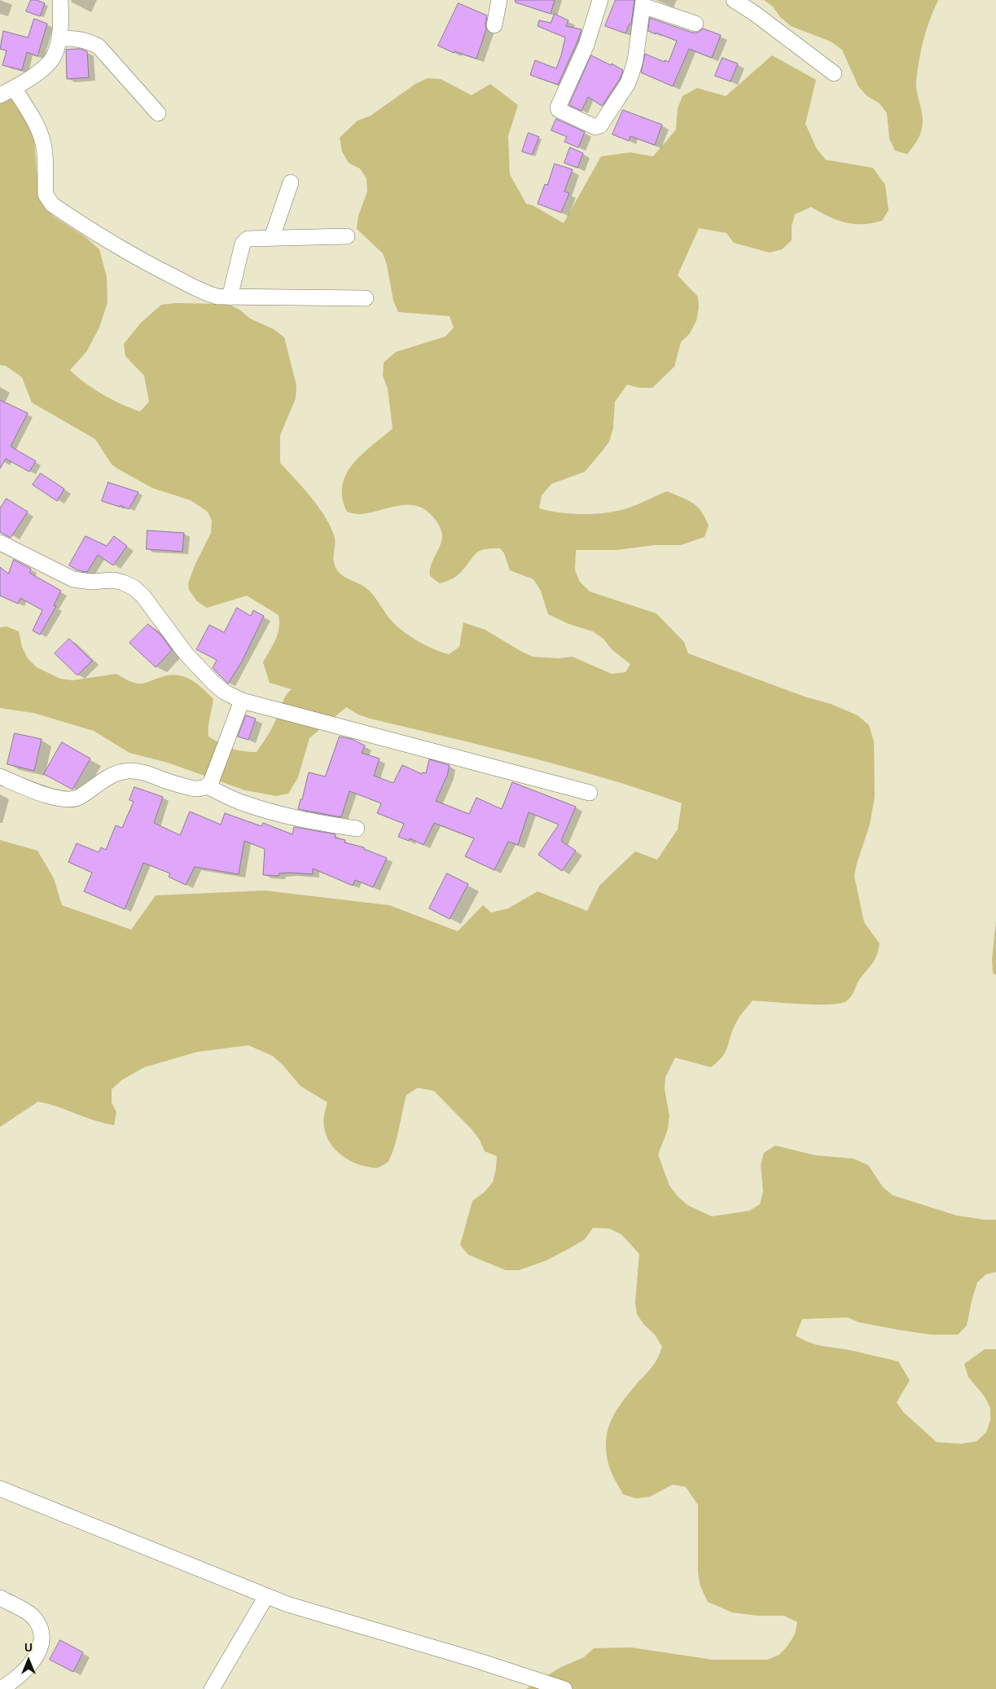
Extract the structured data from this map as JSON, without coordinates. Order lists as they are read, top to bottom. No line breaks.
{"north":"top"}
